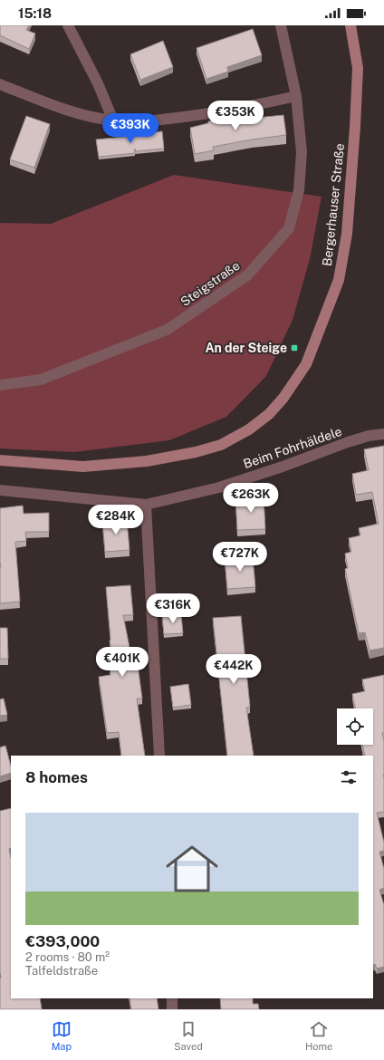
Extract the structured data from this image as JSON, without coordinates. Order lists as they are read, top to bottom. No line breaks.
{"streets":{"main road":["Bergerhauser Straße"],"street":["Steigstraße","Beim Fohrhäldele"]},"places":{"transit":["An der Steige"]},"page":{"status":"15:18","price":["€353K","€393K","€263K","€284K","€727K","€316K","€401K","€442K"],"heading":"8 homes","list":[{"name":"€393,000","note":"2 rooms · 80 m² · Talfeldstraße"}],"tabs":["Map","Saved","Home"]}}
